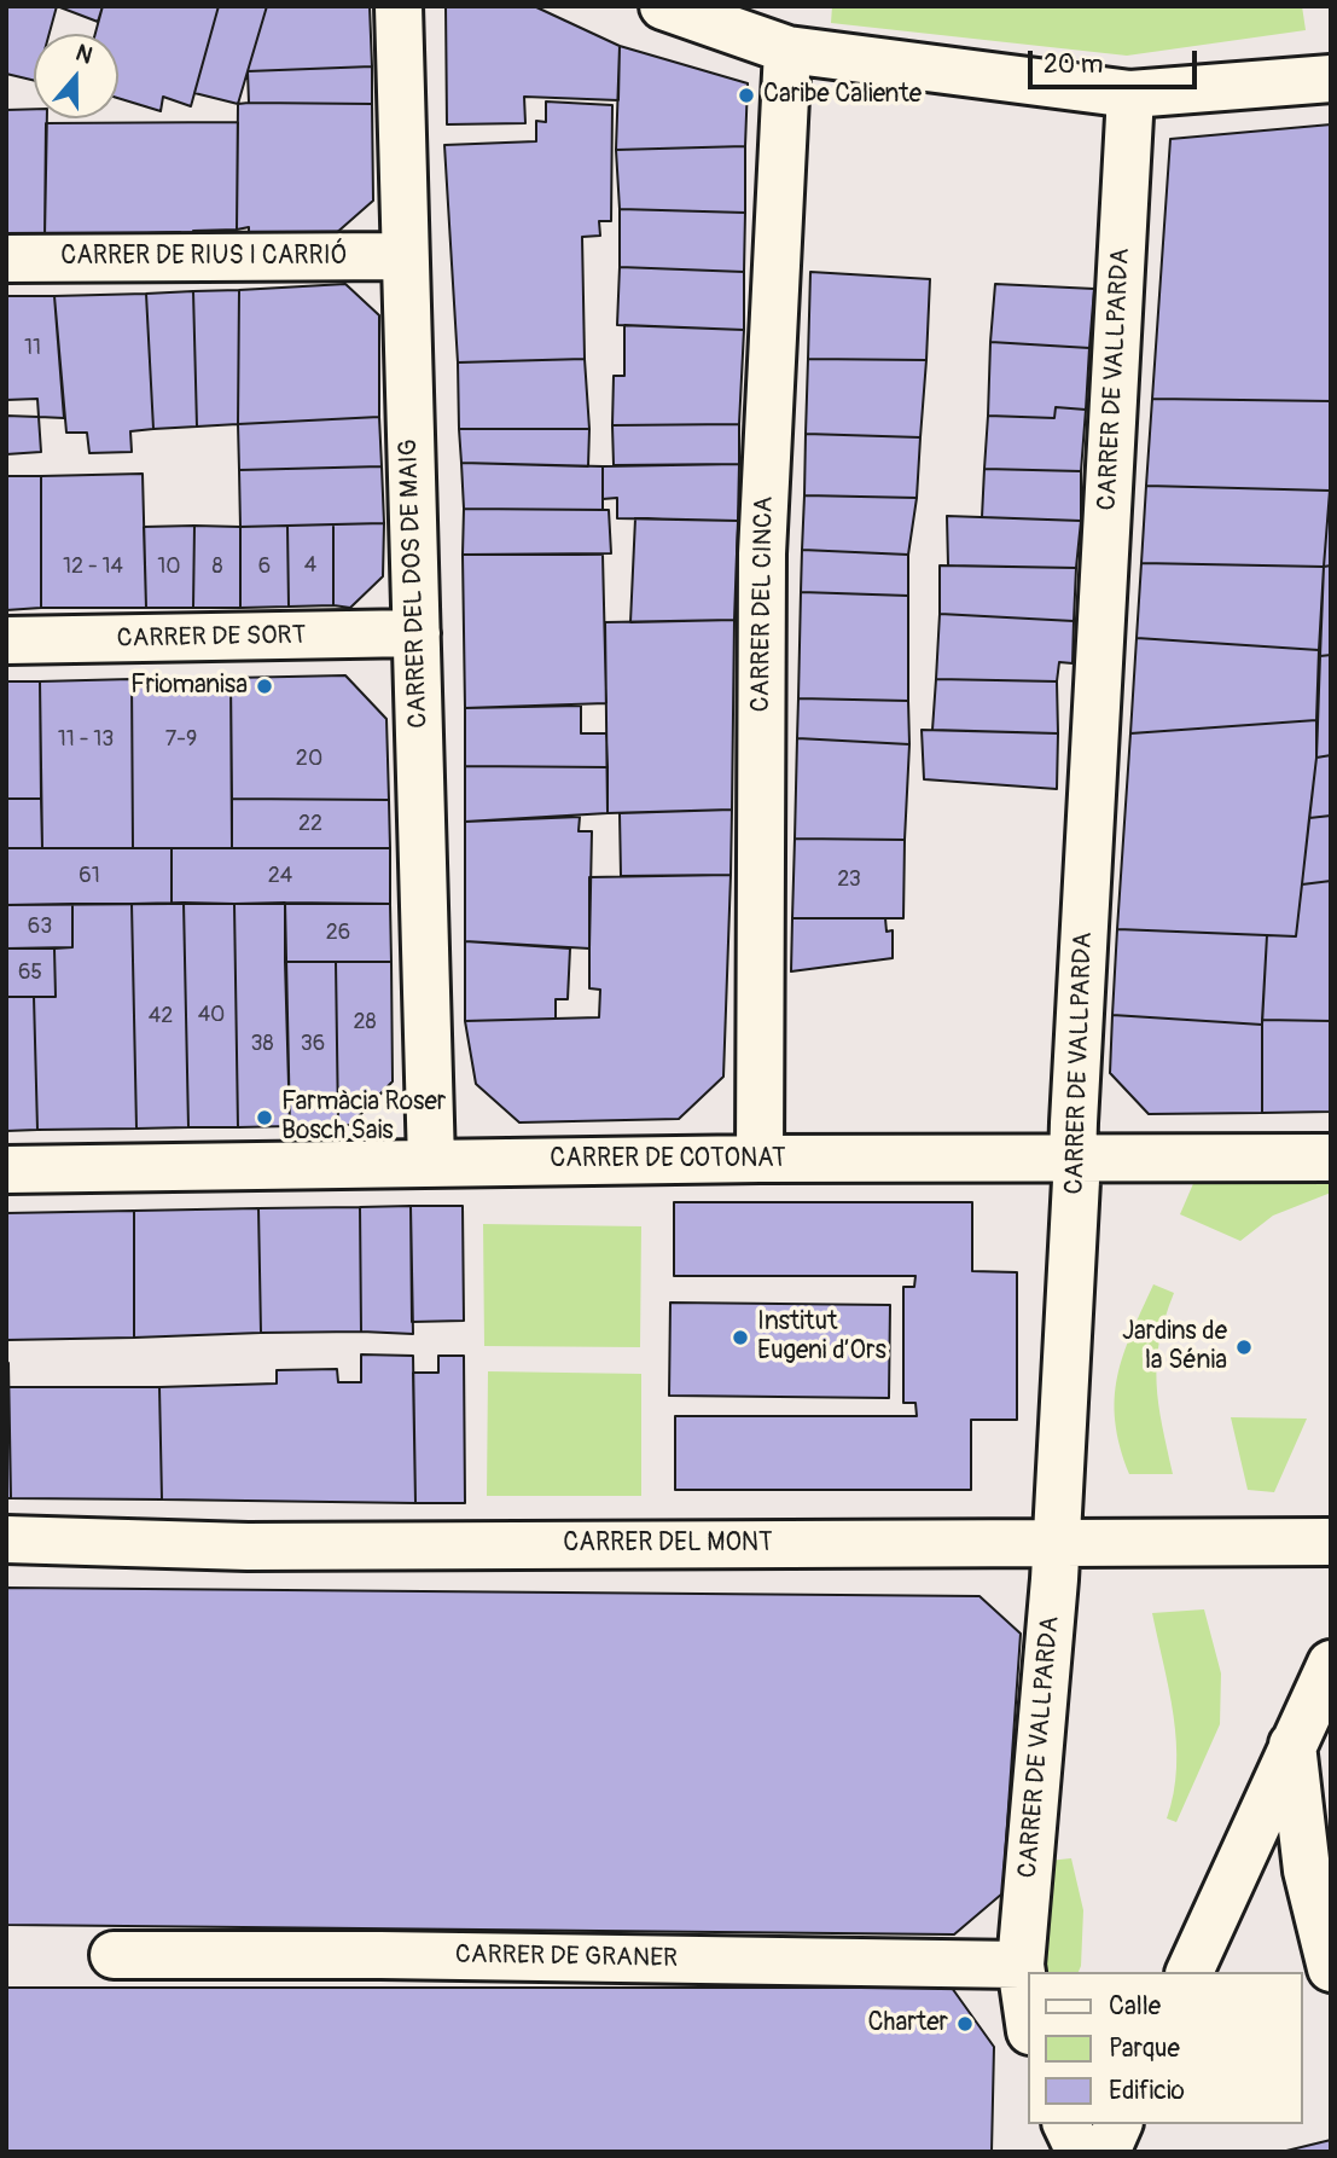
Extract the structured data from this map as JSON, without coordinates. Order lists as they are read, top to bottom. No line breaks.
{"streets":{"street":["CARRER DE RIUS I CARRIÓ","CARRER DE VALLPARDA","CARRER DEL DOS DE MAIG","CARRER DEL CINCA","CARRER DE SORT","CARRER DE COTONAT","CARRER DEL MONT","CARRER DE GRANER"]},"crossings":[["CARRER DE RIUS I CARRIÓ","CARRER DEL DOS DE MAIG"],["CARRER DE VALLPARDA","CARRER DE COTONAT"],["CARRER DE VALLPARDA","CARRER DEL MONT"],["CARRER DE VALLPARDA","CARRER DE GRANER"],["CARRER DEL DOS DE MAIG","CARRER DE SORT"],["CARRER DEL DOS DE MAIG","CARRER DE COTONAT"],["CARRER DEL CINCA","CARRER DE COTONAT"]],"places":["Caribe Caliente","Friomanisa","Farmàcia Roser Bosch Sais","Institut Eugeni d’Ors","Jardins de la Sénia","Charter"],"house_numbers":["11","4","12 - 14","10","8","6","11 - 13","7-9","20","22","61","24","23","63","26","65","40","42","28","38","36"],"legend":["Calle","Parque","Edificio"],"scale_bar":"20 m","north":"top"}
